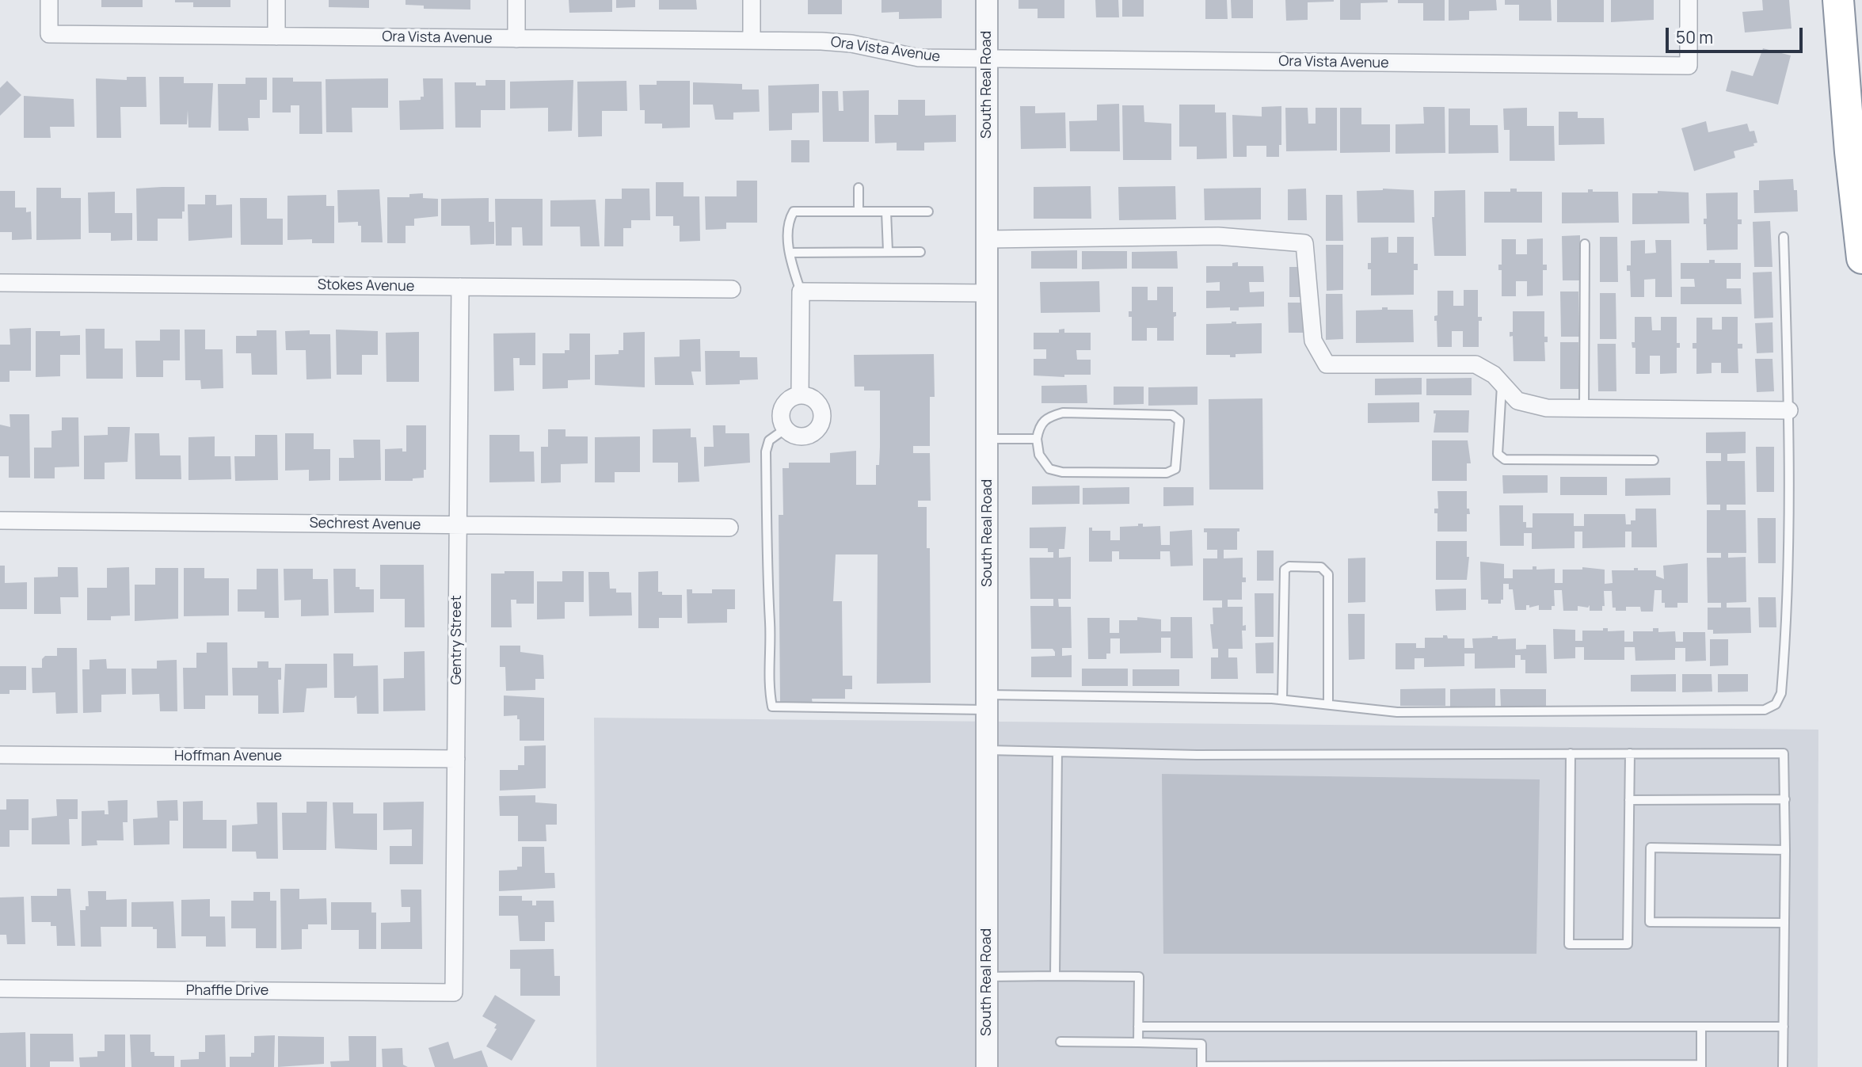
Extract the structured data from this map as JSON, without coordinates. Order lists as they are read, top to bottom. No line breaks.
{"streets":{"street":["Ora Vista Avenue","South Real Road","Stokes Avenue","Sechrest Avenue","Gentry Street","Hoffman Avenue","Phaffle Drive"]},"crossings":[["Ora Vista Avenue","South Real Road"],["Stokes Avenue","Gentry Street"],["Sechrest Avenue","Gentry Street"],["Gentry Street","Hoffman Avenue"],["Gentry Street","Phaffle Drive"]],"scale_bar":"50 m"}
